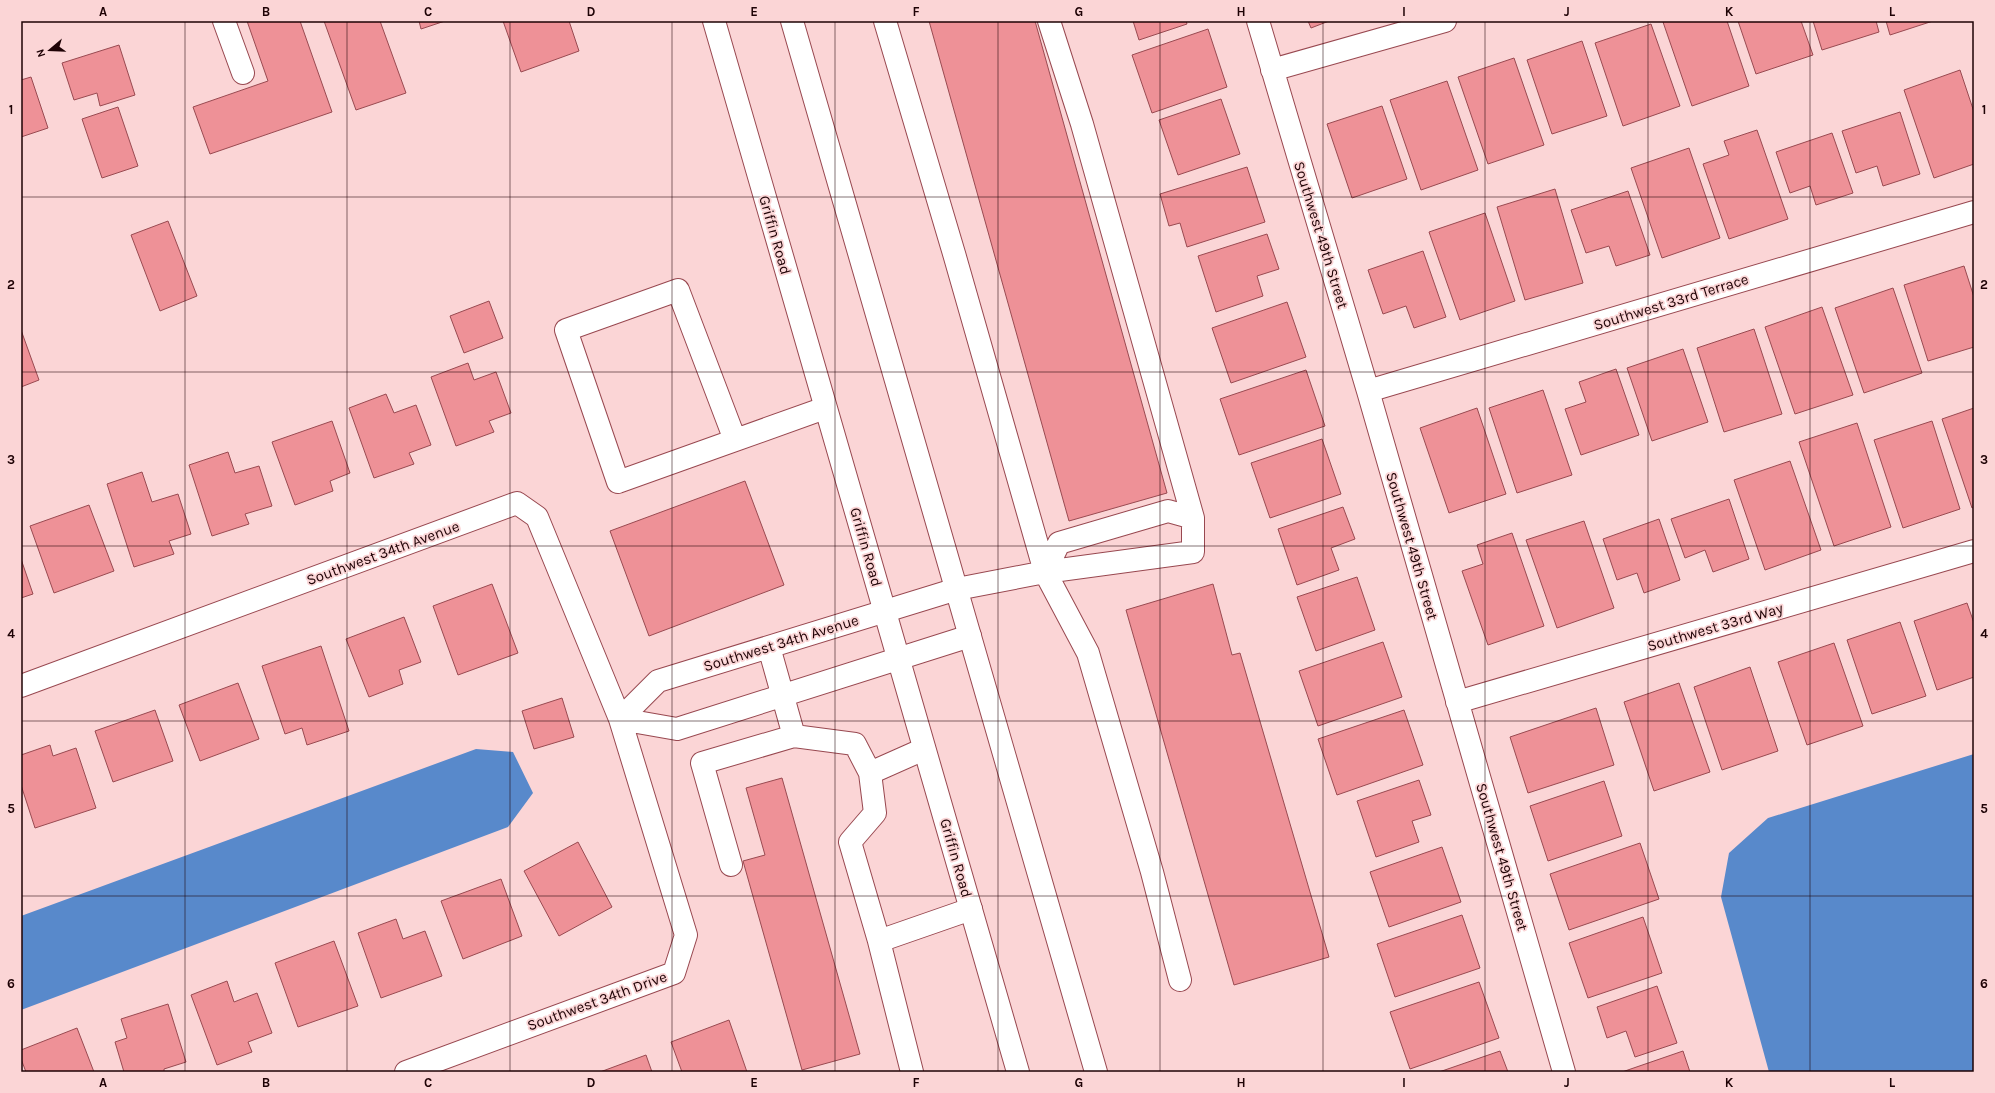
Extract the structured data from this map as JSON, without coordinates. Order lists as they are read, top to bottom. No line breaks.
{"streets":{"street":["Griffin Road","Southwest 49th Street","Southwest 33rd Terrace","Southwest 34th Avenue","Southwest 33rd Way","Southwest 34th Drive"]},"crossings":[["Griffin Road","Southwest 34th Avenue"],["Southwest 49th Street","Southwest 33rd Terrace"],["Southwest 49th Street","Southwest 33rd Way"],["Southwest 34th Avenue","Southwest 34th Drive"]],"north":"left","grid":{"columns":["A","B","C","D","E","F","G","H","I","J","K","L"],"rows":["1","2","3","4","5","6"]}}
